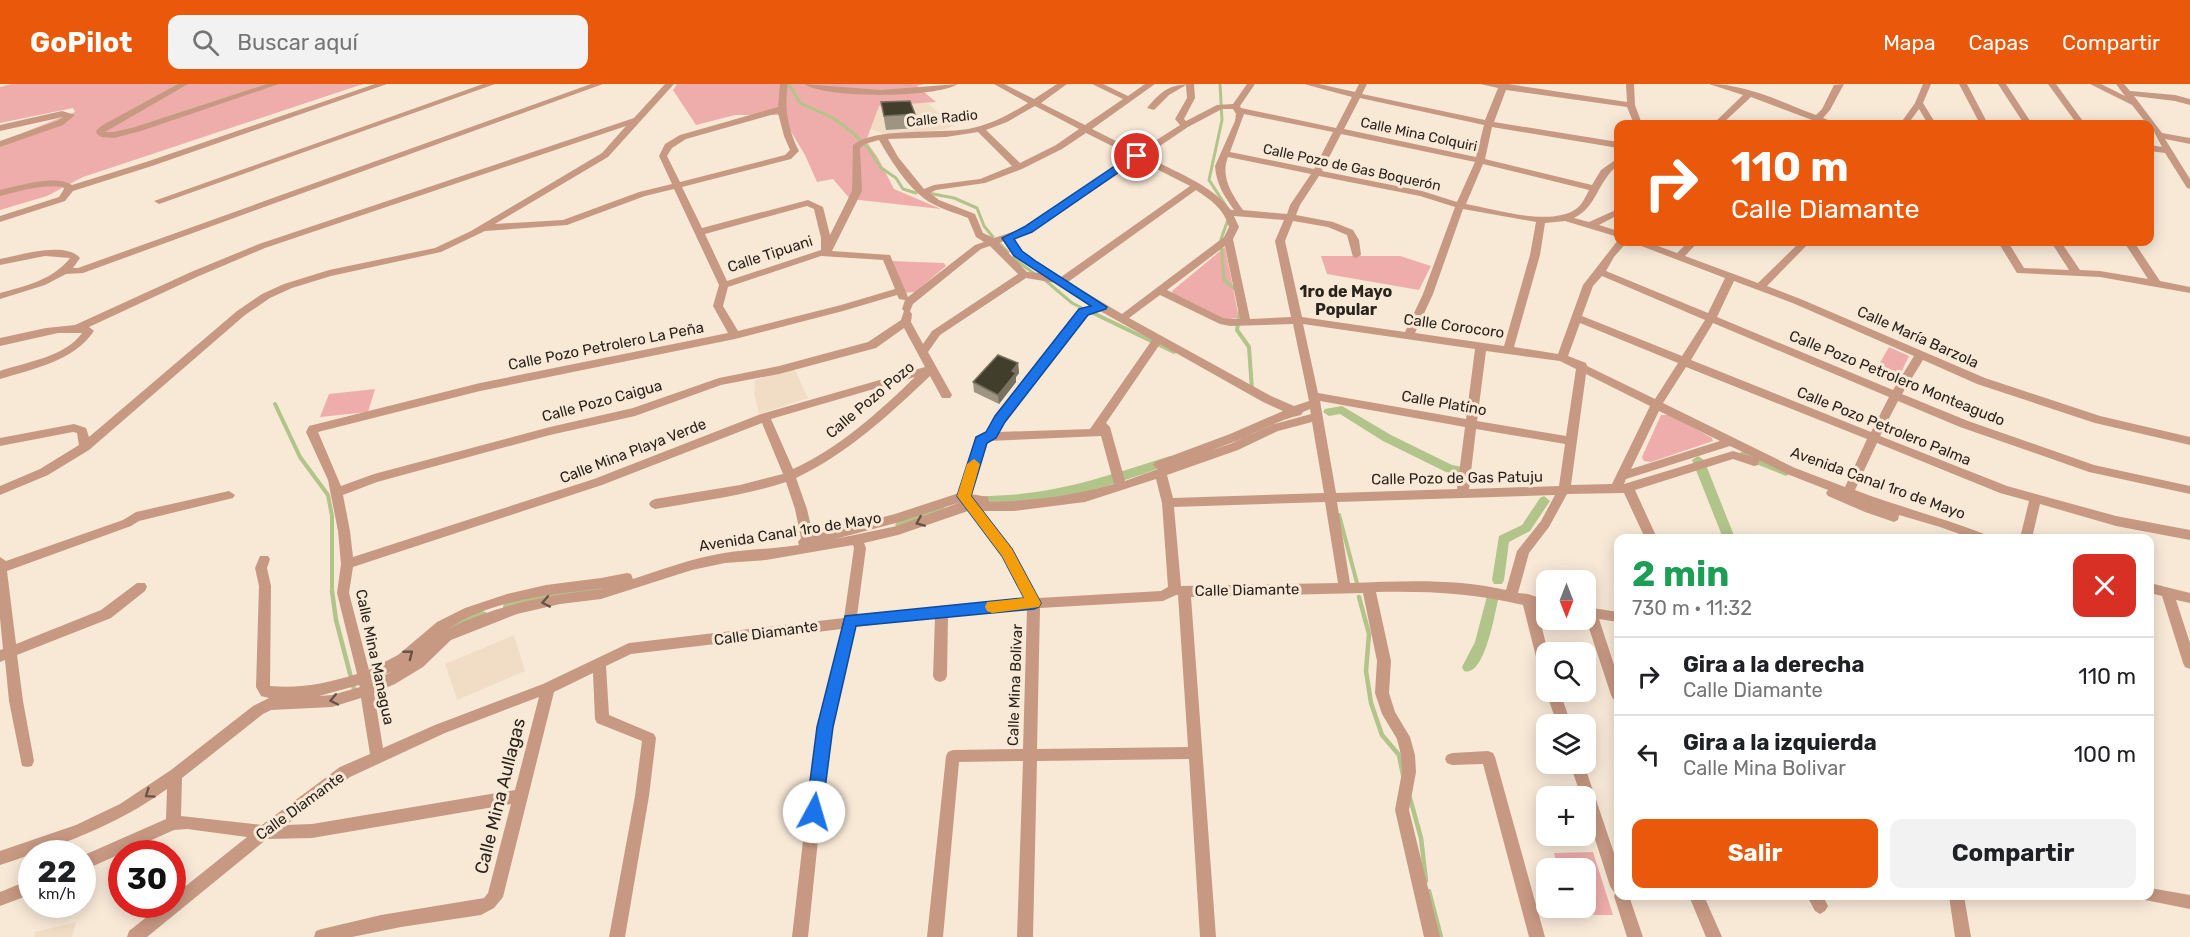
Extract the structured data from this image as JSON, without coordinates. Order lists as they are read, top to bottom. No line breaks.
{"streets":{"street":["Calle Radio","Calle Mina Colquiri","Calle Pozo de Gas Boquerón","Calle Tipuani","Calle Corocoro","Calle María Barzola","Calle Pozo Petrolero La Peña","Calle Pozo Petrolero Monteagudo","Calle Pozo Pozo","Calle Pozo Caigua","Calle Platino","Calle Pozo Petrolero Palma","Calle Mina Playa Verde","Calle Pozo de Gas Patuju","Avenida Canal 1ro de Mayo","Calle Diamante","Calle Mina Managua","Calle Mina Bolivar","Calle Mina Aullagas"]},"crossings":[["Calle Radio","Calle Tipuani"],["Calle Corocoro","Avenida Canal 1ro de Mayo"],["Calle Pozo Petrolero La Peña","Calle Mina Managua"],["Calle Pozo Pozo","Calle Pozo Caigua"],["Calle Pozo Pozo","Calle Mina Playa Verde"],["Calle Pozo Caigua","Calle Mina Managua"],["Calle Platino","Avenida Canal 1ro de Mayo"],["Calle Mina Playa Verde","Calle Mina Managua"],["Calle Pozo de Gas Patuju","Avenida Canal 1ro de Mayo"],["Avenida Canal 1ro de Mayo","Calle Mina Managua"],["Avenida Canal 1ro de Mayo","Calle Mina Bolivar"],["Calle Diamante","Calle Mina Managua"],["Calle Diamante","Calle Mina Bolivar"],["Calle Diamante","Calle Mina Aullagas"]],"districts":["1ro de Mayo Popular"],"north":"bottom","page":{"header":"GoPilot","search":"Buscar aquí","nav":["Mapa","Capas","Compartir"],"turn":["110 m","Calle Diamante"],"heading":["2 min","730 m · 11:32"],"map_buttons":["+","−"],"list":[{"name":"Gira a la derecha","note":"Calle Diamante","value":"110 m"},{"name":"Gira a la izquierda","note":"Calle Mina Bolivar","value":"100 m"}],"buttons":["Salir","Compartir"],"speed":"22 km/h","limit":"30"}}
